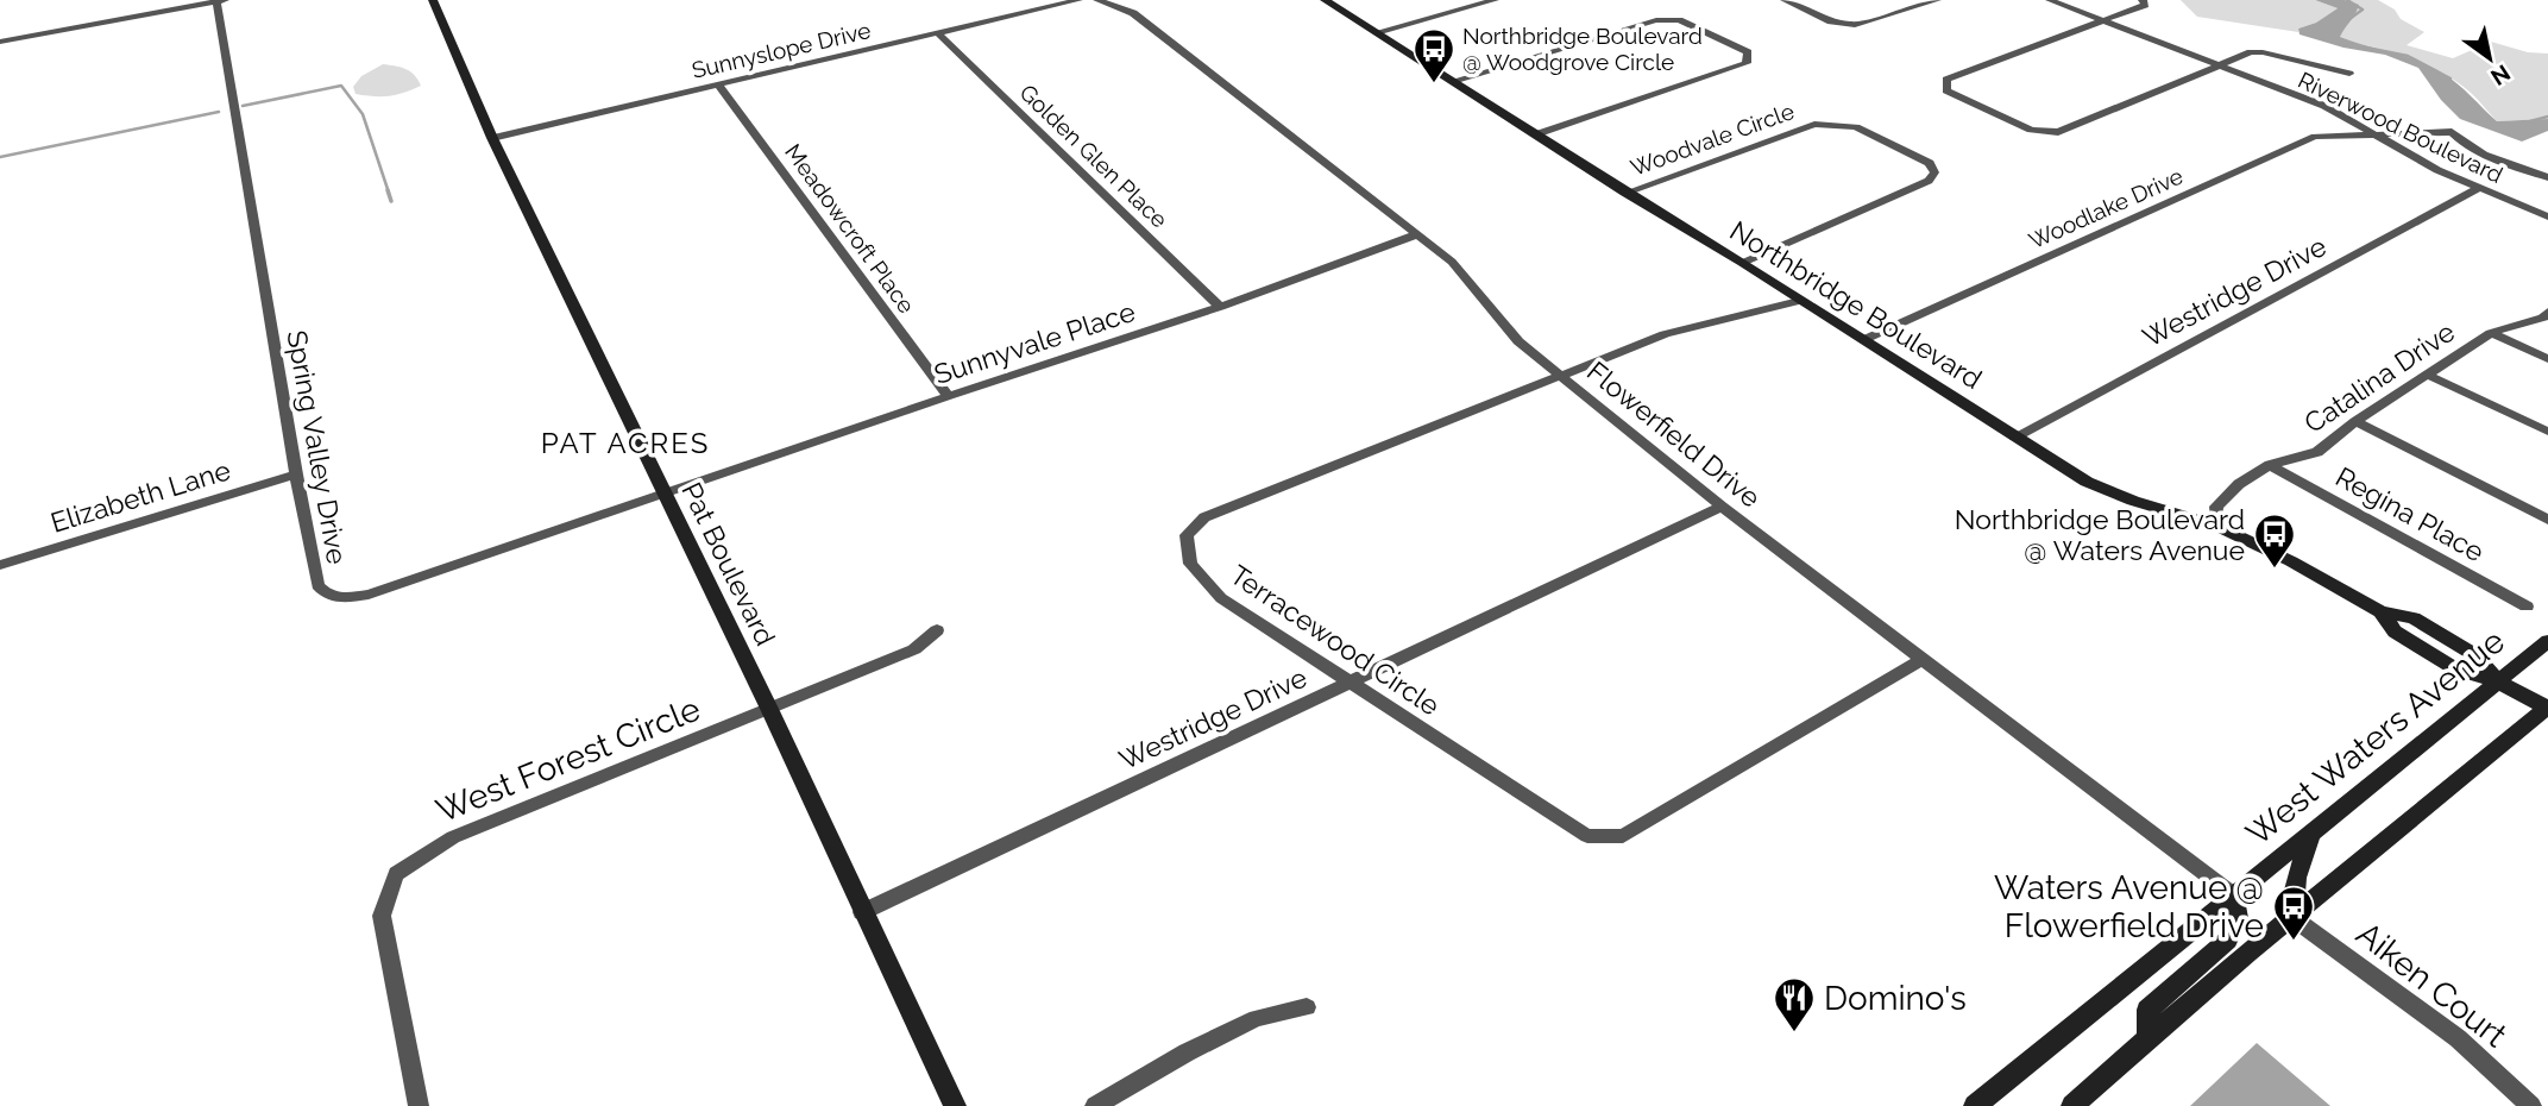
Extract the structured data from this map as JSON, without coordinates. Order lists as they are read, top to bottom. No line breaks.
{"streets":{"street":["Sunnyslope Drive","Riverwood Boulevard","Woodvale Circle","Golden Glen Place","Woodlake Drive","Meadowcroft Place","Westridge Drive","Northbridge Boulevard","Sunnyvale Place","Catalina Drive","Flowerfield Drive","Spring Valley Drive","Elizabeth Lane","Regina Place","Pat Boulevard","Terracewood Circle","West Waters Avenue","West Forest Circle","Aiken Court"]},"crossings":[["Sunnyslope Drive","Golden Glen Place"],["Sunnyslope Drive","Meadowcroft Place"],["Sunnyslope Drive","Pat Boulevard"],["Riverwood Boulevard","Woodlake Drive"],["Riverwood Boulevard","Westridge Drive"],["Woodvale Circle","Northbridge Boulevard"],["Golden Glen Place","Sunnyvale Place"],["Woodlake Drive","Northbridge Boulevard"],["Meadowcroft Place","Sunnyvale Place"],["Westridge Drive","Northbridge Boulevard"],["Westridge Drive","Flowerfield Drive"],["Westridge Drive","Pat Boulevard"],["Westridge Drive","Terracewood Circle"],["Northbridge Boulevard","Catalina Drive"],["Northbridge Boulevard","Terracewood Circle"],["Northbridge Boulevard","West Waters Avenue"],["Sunnyvale Place","Flowerfield Drive"],["Sunnyvale Place","Spring Valley Drive"],["Sunnyvale Place","Pat Boulevard"],["Catalina Drive","Regina Place"],["Flowerfield Drive","Terracewood Circle"],["Flowerfield Drive","West Waters Avenue"],["Spring Valley Drive","Elizabeth Lane"],["Spring Valley Drive","Pat Boulevard"],["Pat Boulevard","West Forest Circle"]],"districts":["PAT ACRES"],"places":{"bus stop":["Northbridge Boulevard @ Woodgrove Circle","Northbridge Boulevard @ Waters Avenue","Waters Avenue @ Flowerfield Drive"],"restaurant":["Domino's"]},"north":"bottom right"}
